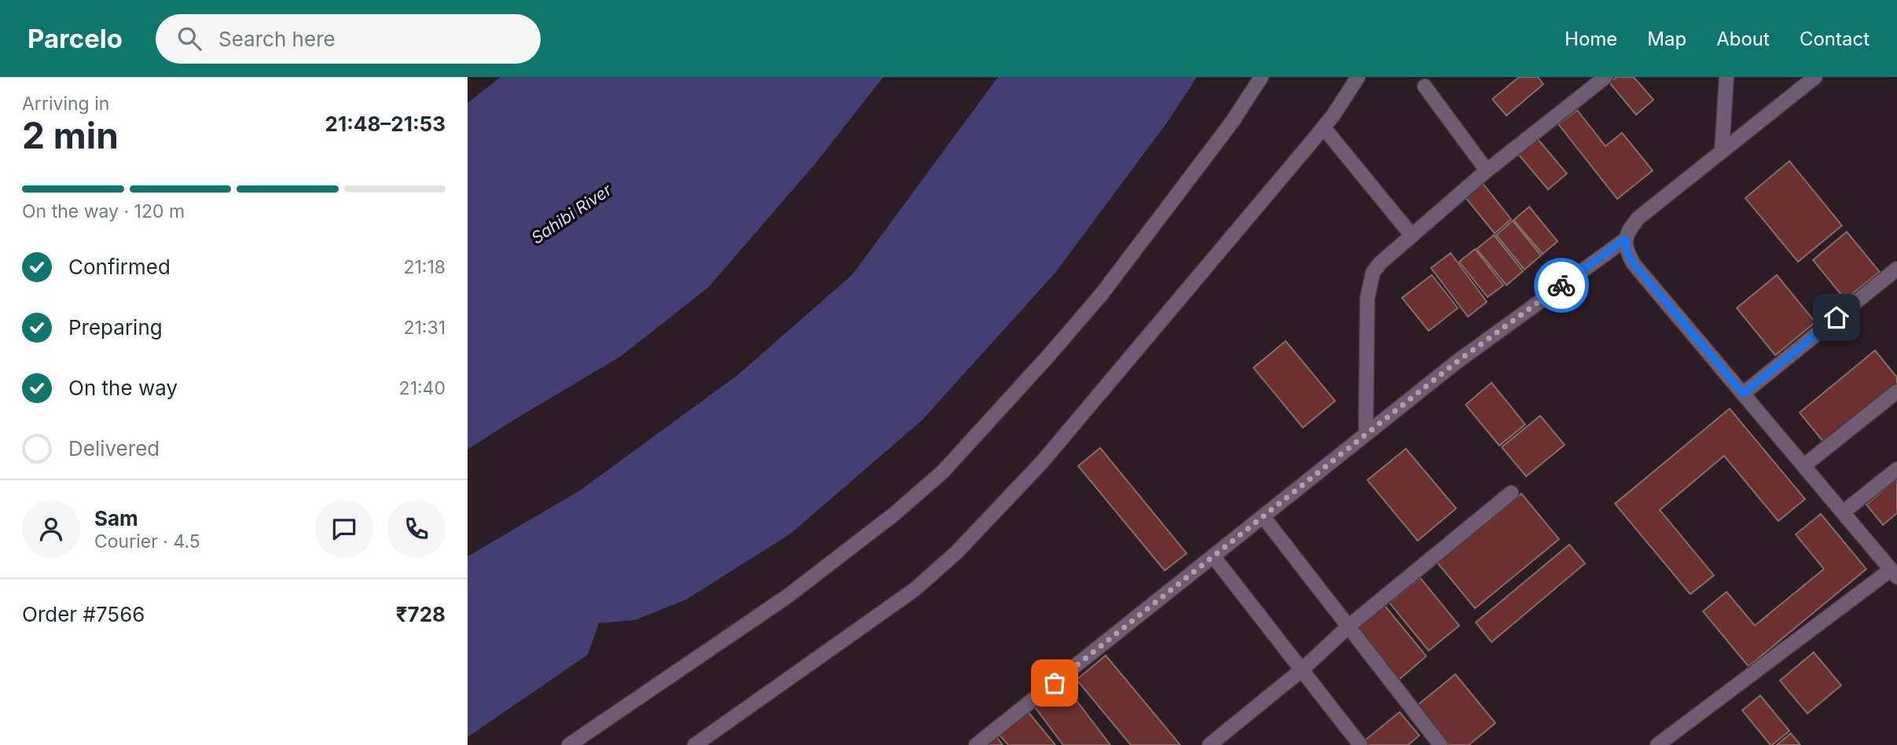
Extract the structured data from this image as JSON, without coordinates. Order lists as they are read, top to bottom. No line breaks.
{"water":["Sahibi River"],"page":{"header":"Parcelo","search":"Search here","nav":["Home","Map","About","Contact"],"heading":["2 min","Arriving in","21:48–21:53"],"panel":["Sam","Courier · 4.5","Order #7566","₹728"],"bar":"On the way · 120 m","list":[["Confirmed","21:18"],["Preparing","21:31"],["On the way","21:40"],"Delivered"]}}
